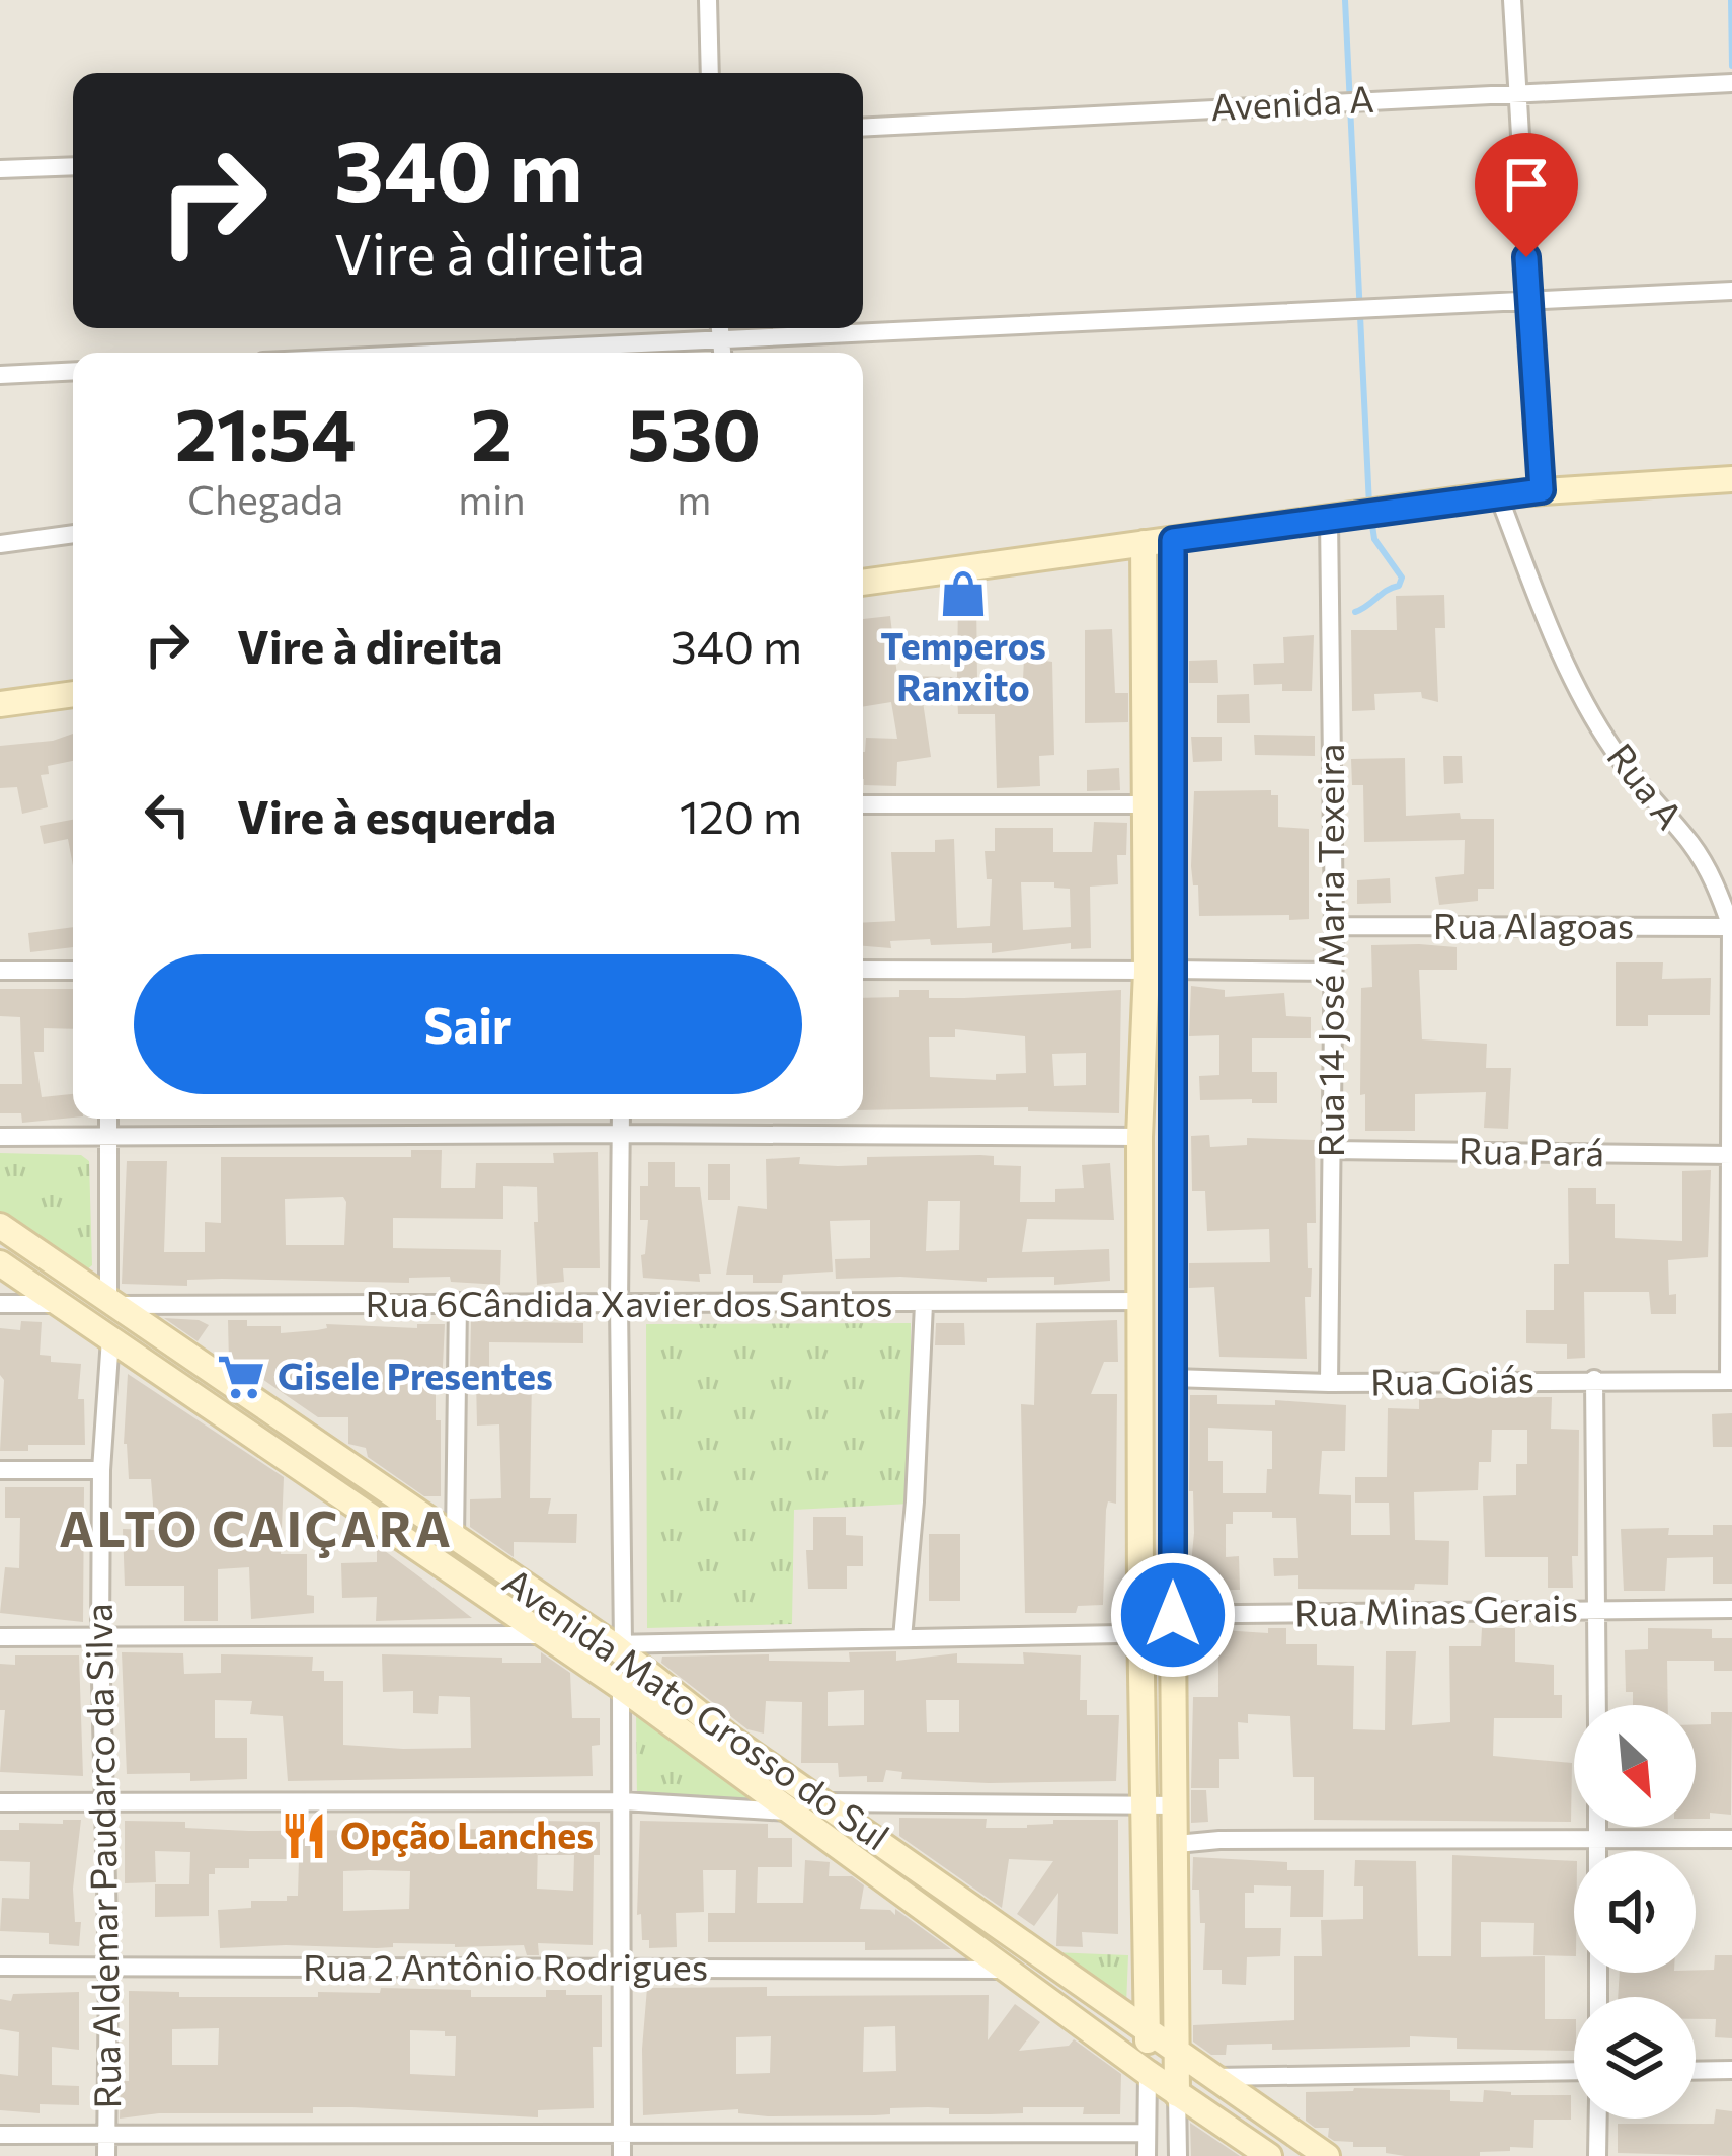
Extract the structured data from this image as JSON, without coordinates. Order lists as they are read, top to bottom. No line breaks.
{"streets":{"main road":["Avenida Mato Grosso do Sul"],"street":["Avenida A","Rua A","Rua Alagoas","Rua 14 José Maria Texeira","Rua Pará","Rua 6Cândida Xavier dos Santos","Rua Goiás","Rua Minas Gerais","Rua Aldemar Paudarco da Silva","Rua 2 Antônio Rodrigues"]},"crossings":[["Rua A","Rua Alagoas"],["Rua A","Rua Pará"],["Rua A","Rua Goiás"],["Rua Alagoas","Rua 14 José Maria Texeira"],["Rua 14 José Maria Texeira","Rua Pará"],["Rua 14 José Maria Texeira","Rua Goiás"],["Rua 6Cândida Xavier dos Santos","Avenida Mato Grosso do Sul"],["Rua Minas Gerais","Avenida Mato Grosso do Sul"],["Avenida Mato Grosso do Sul","Rua Aldemar Paudarco da Silva"],["Avenida Mato Grosso do Sul","Rua 2 Antônio Rodrigues"],["Rua Aldemar Paudarco da Silva","Rua 2 Antônio Rodrigues"]],"districts":["ALTO CAIÇARA"],"places":{"shop":["Temperos Ranxito"],"supermarket":["Gisele Presentes"],"restaurant":["Opção Lanches"]},"north":"bottom right","page":{"turn":["340 m","Vire à direita"],"eta":["21:54","Chegada","2","min","530","m"],"list":[{"name":"Vire à direita","value":"340 m"},{"name":"Vire à esquerda","value":"120 m"}],"buttons":"Sair"}}
